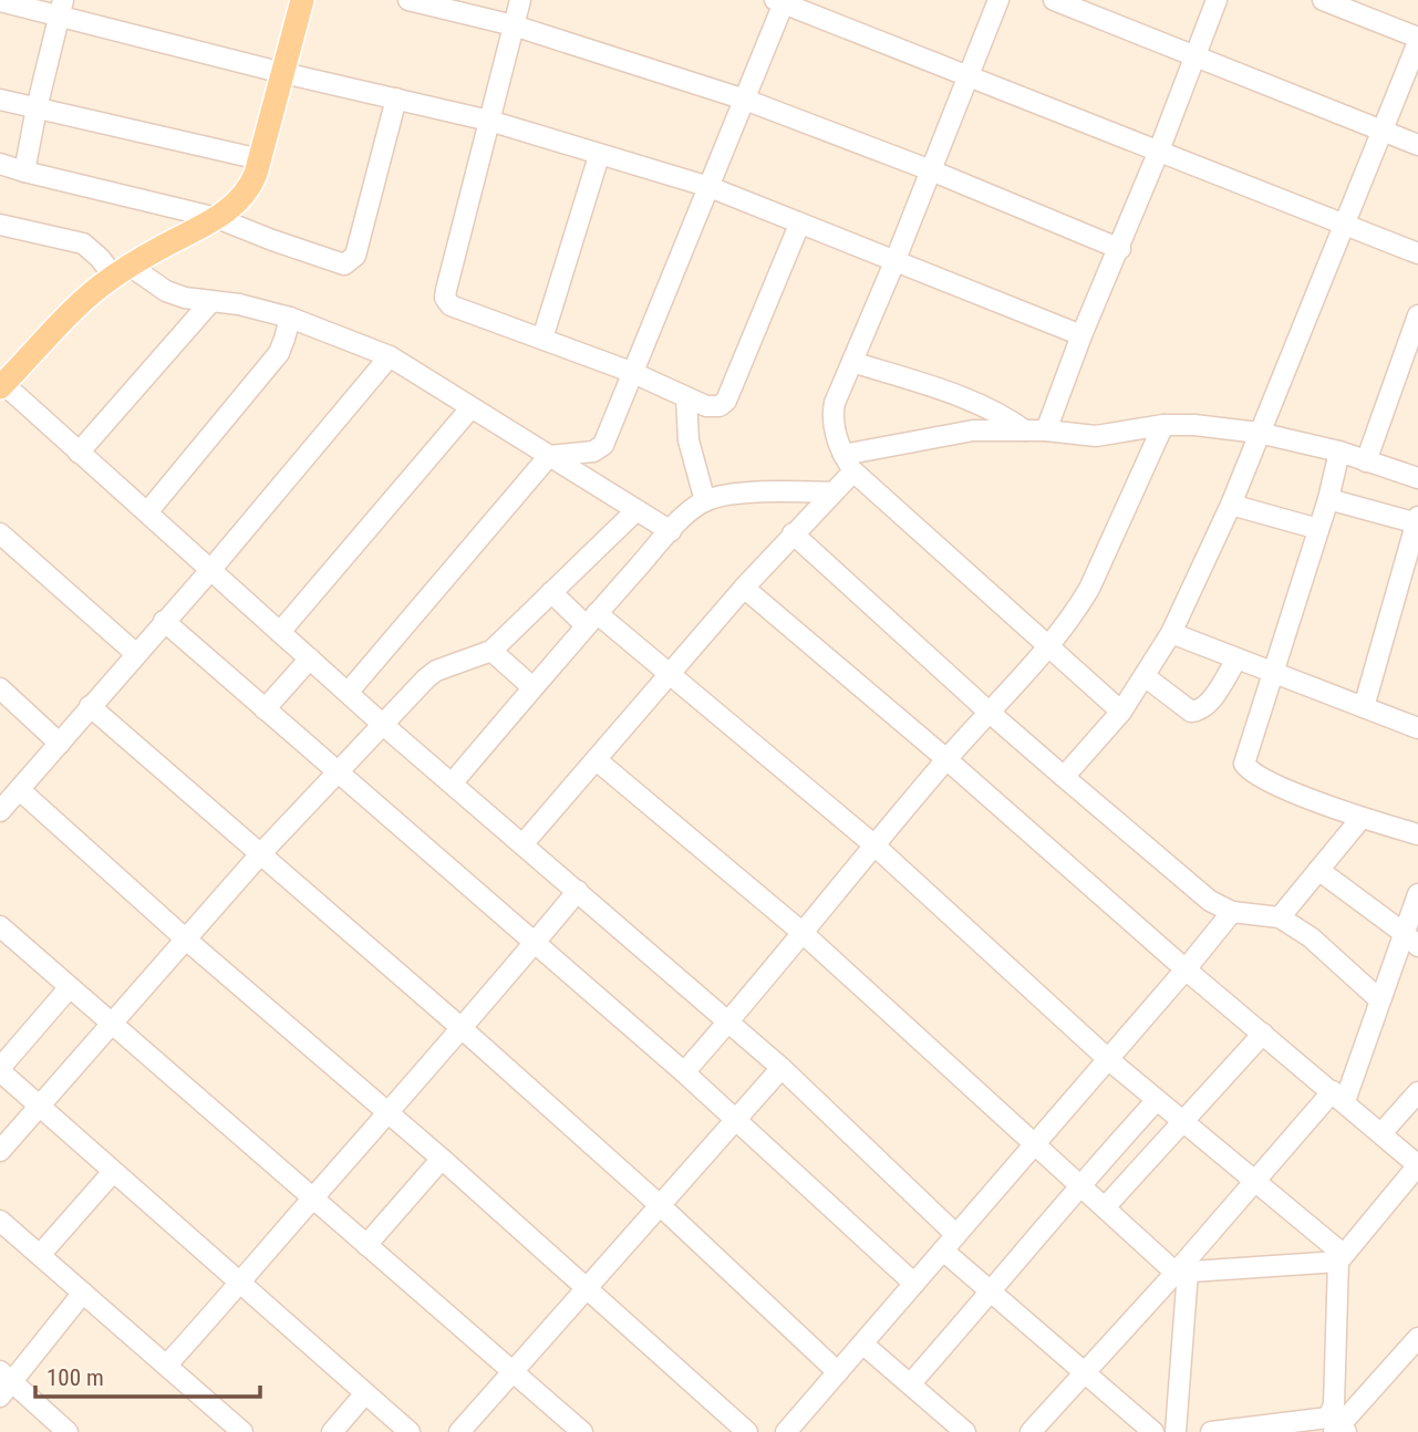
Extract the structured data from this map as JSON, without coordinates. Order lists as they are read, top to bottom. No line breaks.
{"scale_bar":"100 m"}
